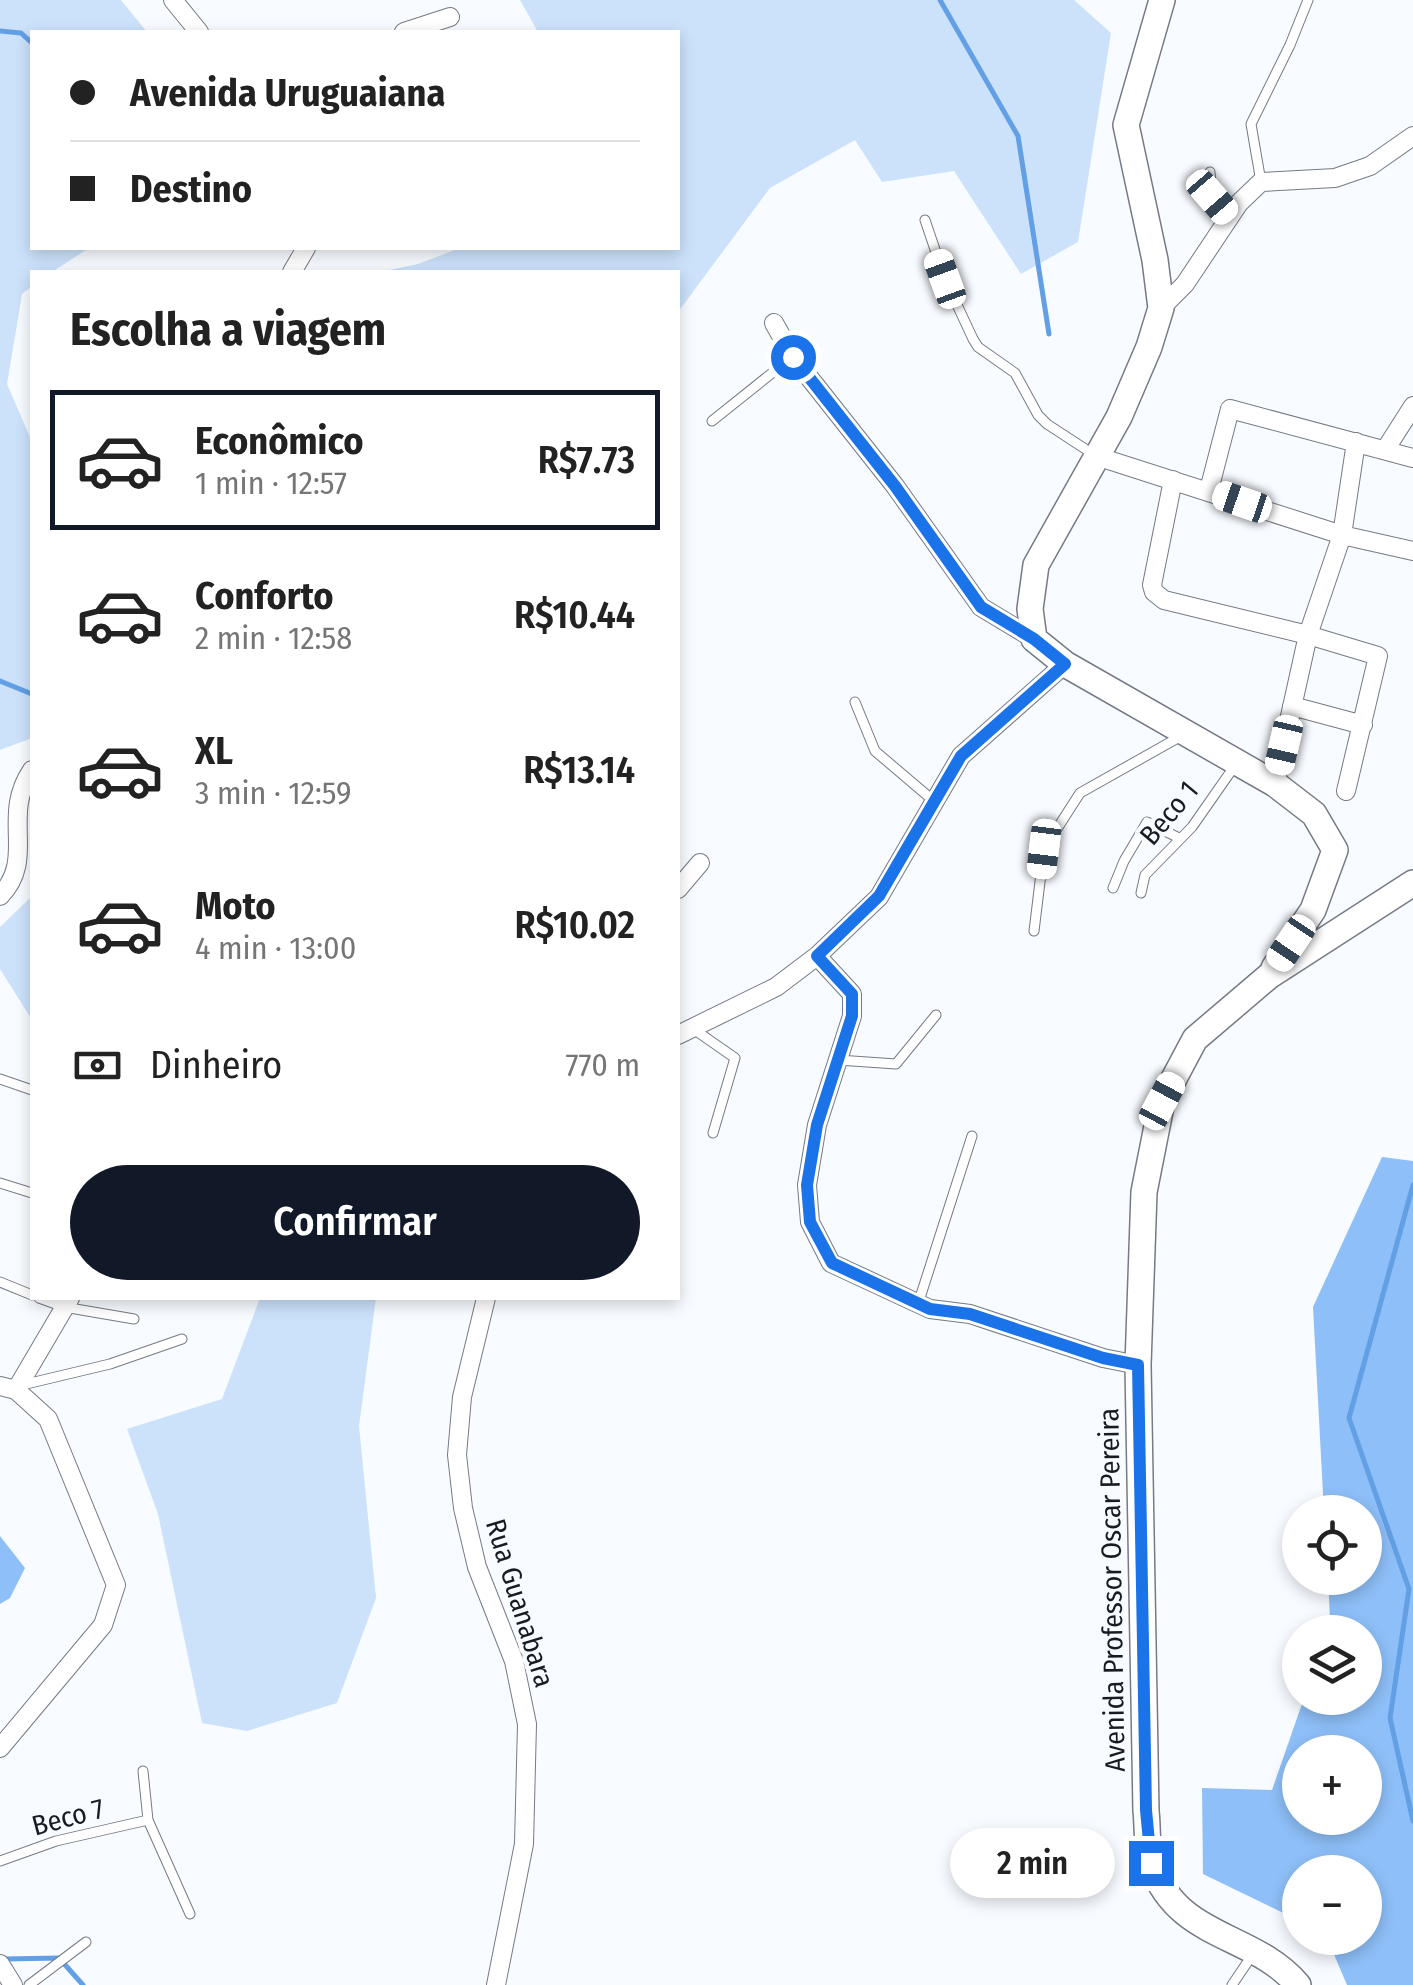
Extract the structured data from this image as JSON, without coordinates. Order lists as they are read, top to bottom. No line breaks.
{"streets":{"main road":["Avenida Professor Oscar Pereira"],"street":["Rua Guanabara"],"lane":["Beco 1","Beco 7"]},"page":{"banner":["Avenida Uruguaiana","Destino"],"heading":"Escolha a viagem","list":[{"name":"Econômico","note":"1 min · 12:57","value":"R$7.73"},{"name":"Conforto","note":"2 min · 12:58","value":"R$10.44"},{"name":"XL","note":"3 min · 12:59","value":"R$13.14"},{"name":"Moto","note":"4 min · 13:00","value":"R$10.02"}],"pay":["Dinheiro","770 m"],"buttons":"Confirmar","map_buttons":["+","−"],"bubble":"2 min"}}
